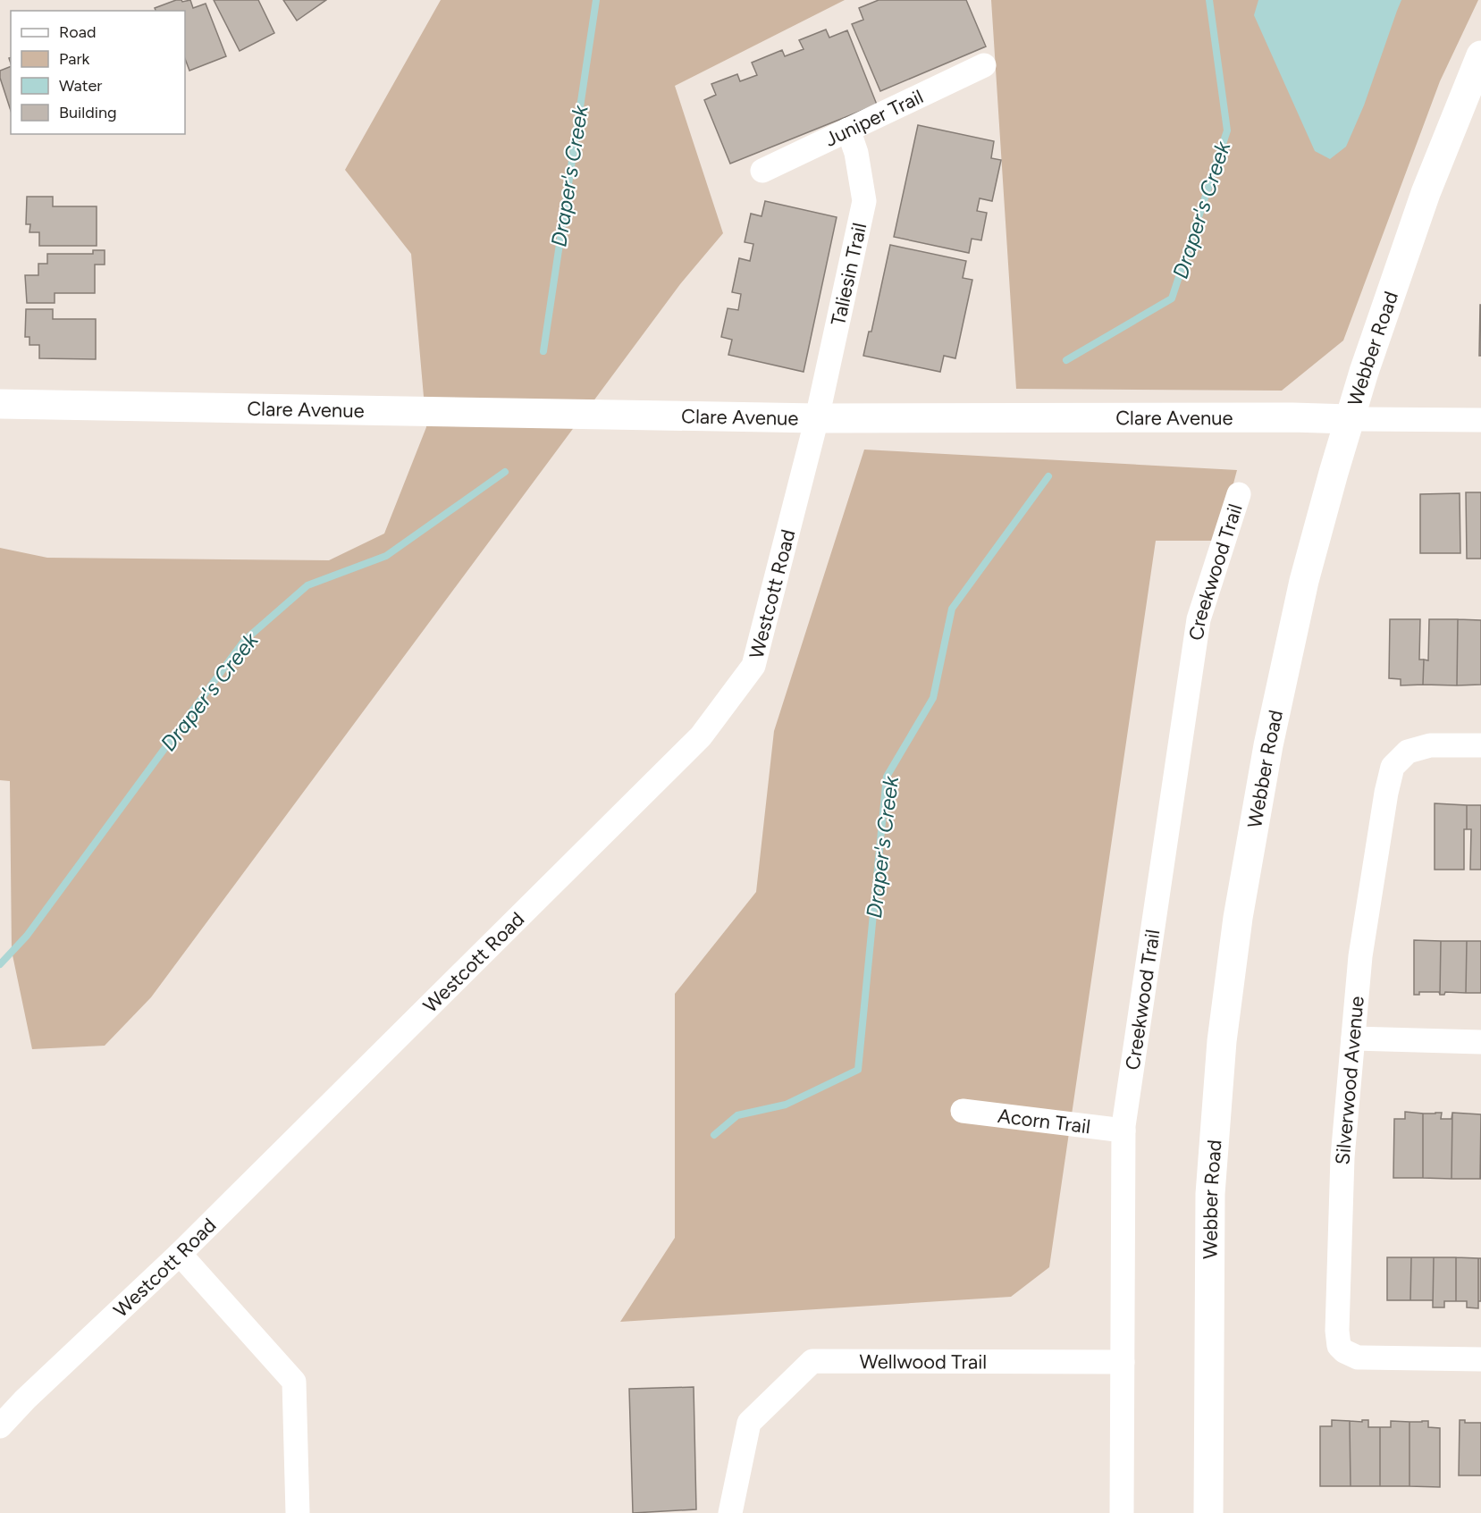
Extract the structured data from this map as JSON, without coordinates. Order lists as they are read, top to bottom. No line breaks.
{"streets":{"main road":["Webber Road","Clare Avenue"],"street":["Juniper Trail","Taliesin Trail","Creekwood Trail","Westcott Road","Silverwood Avenue","Acorn Trail","Wellwood Trail"]},"crossings":[["Juniper Trail","Taliesin Trail"],["Taliesin Trail","Clare Avenue"],["Taliesin Trail","Westcott Road"],["Webber Road","Clare Avenue"],["Clare Avenue","Westcott Road"],["Creekwood Trail","Acorn Trail"],["Creekwood Trail","Wellwood Trail"]],"water":["Draper's Creek"],"legend":["Road","Park","Water","Building"]}
